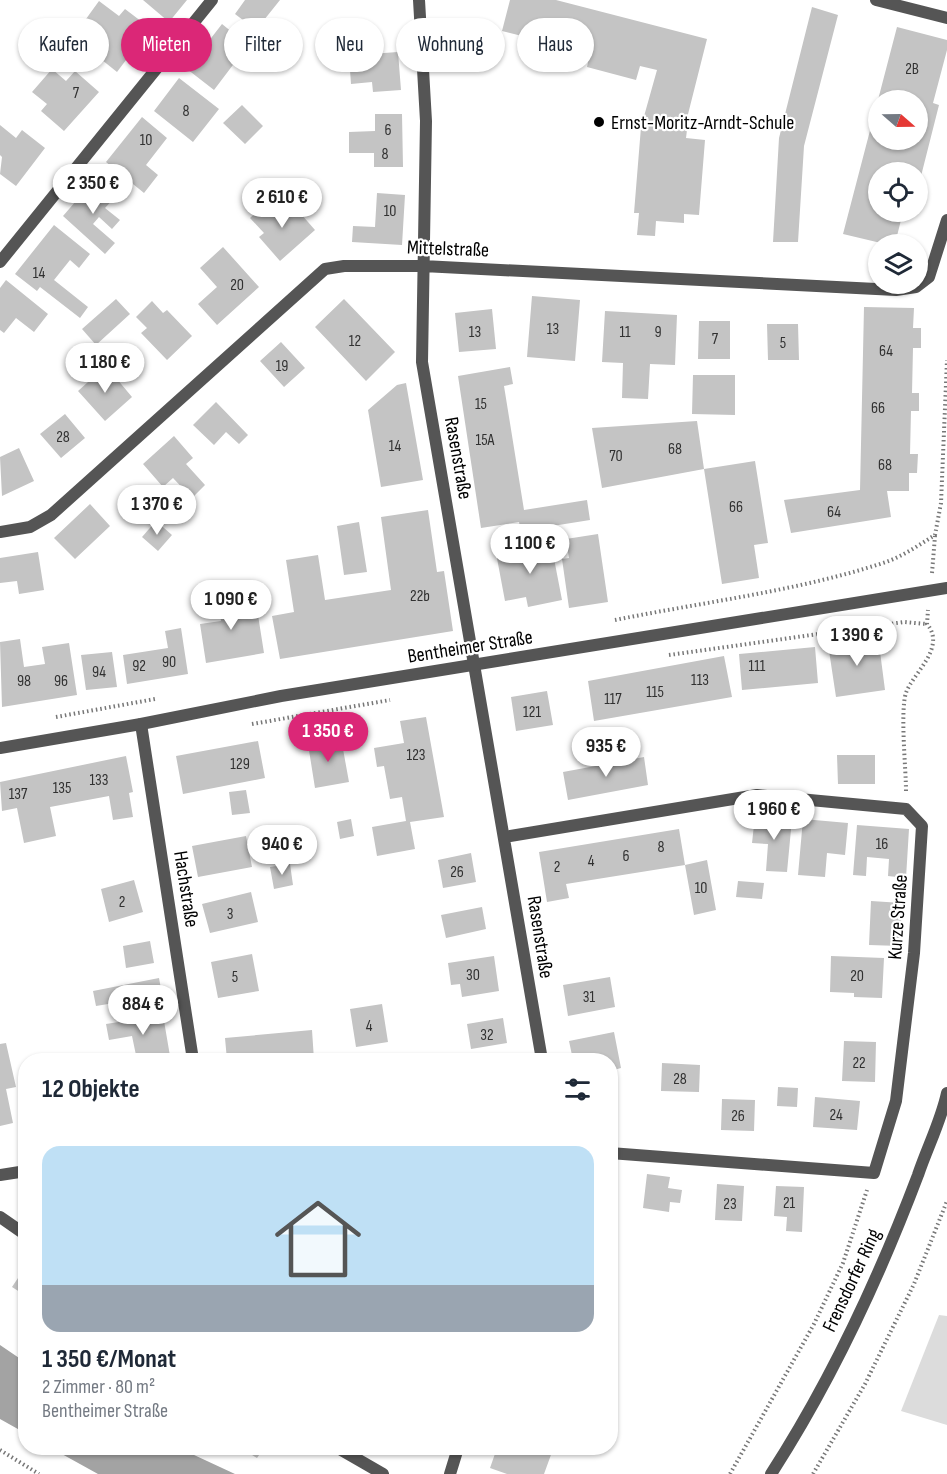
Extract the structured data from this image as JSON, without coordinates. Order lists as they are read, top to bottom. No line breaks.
{"streets":{"street":["Mittelstraße","Rasenstraße","Bentheimer Straße","Hachstraße","Kurze Straße","Frensdorfer Ring"]},"crossings":[["Mittelstraße","Rasenstraße"],["Rasenstraße","Bentheimer Straße"],["Bentheimer Straße","Hachstraße"]],"places":["Ernst-Moritz-Arndt-Schule"],"house_numbers":["2B","7","8","6","10","8","10","14","20","13","13","11","9","7","12","5","64","19","15","66","28","15A","14","68","70","68","66","64","22b","90","92","111","94","113","98","96","115","117","121","123","129","133","135","137","16","8","6","4","2","26","10","2","3","30","20","5","31","4","32","22","28","24","26","21","23"],"north":"right","page":{"chip":["Kaufen","Mieten","Filter","Neu","Wohnung","Haus"],"price":["2 350 €","2 610 €","1 180 €","1 370 €","1 100 €","1 090 €","1 390 €","1 350 €","935 €","1 960 €","940 €","884 €"],"heading":"12 Objekte","list":[{"name":"1 350 €/Monat","note":"2 Zimmer · 80 m² · Bentheimer Straße"}]}}
